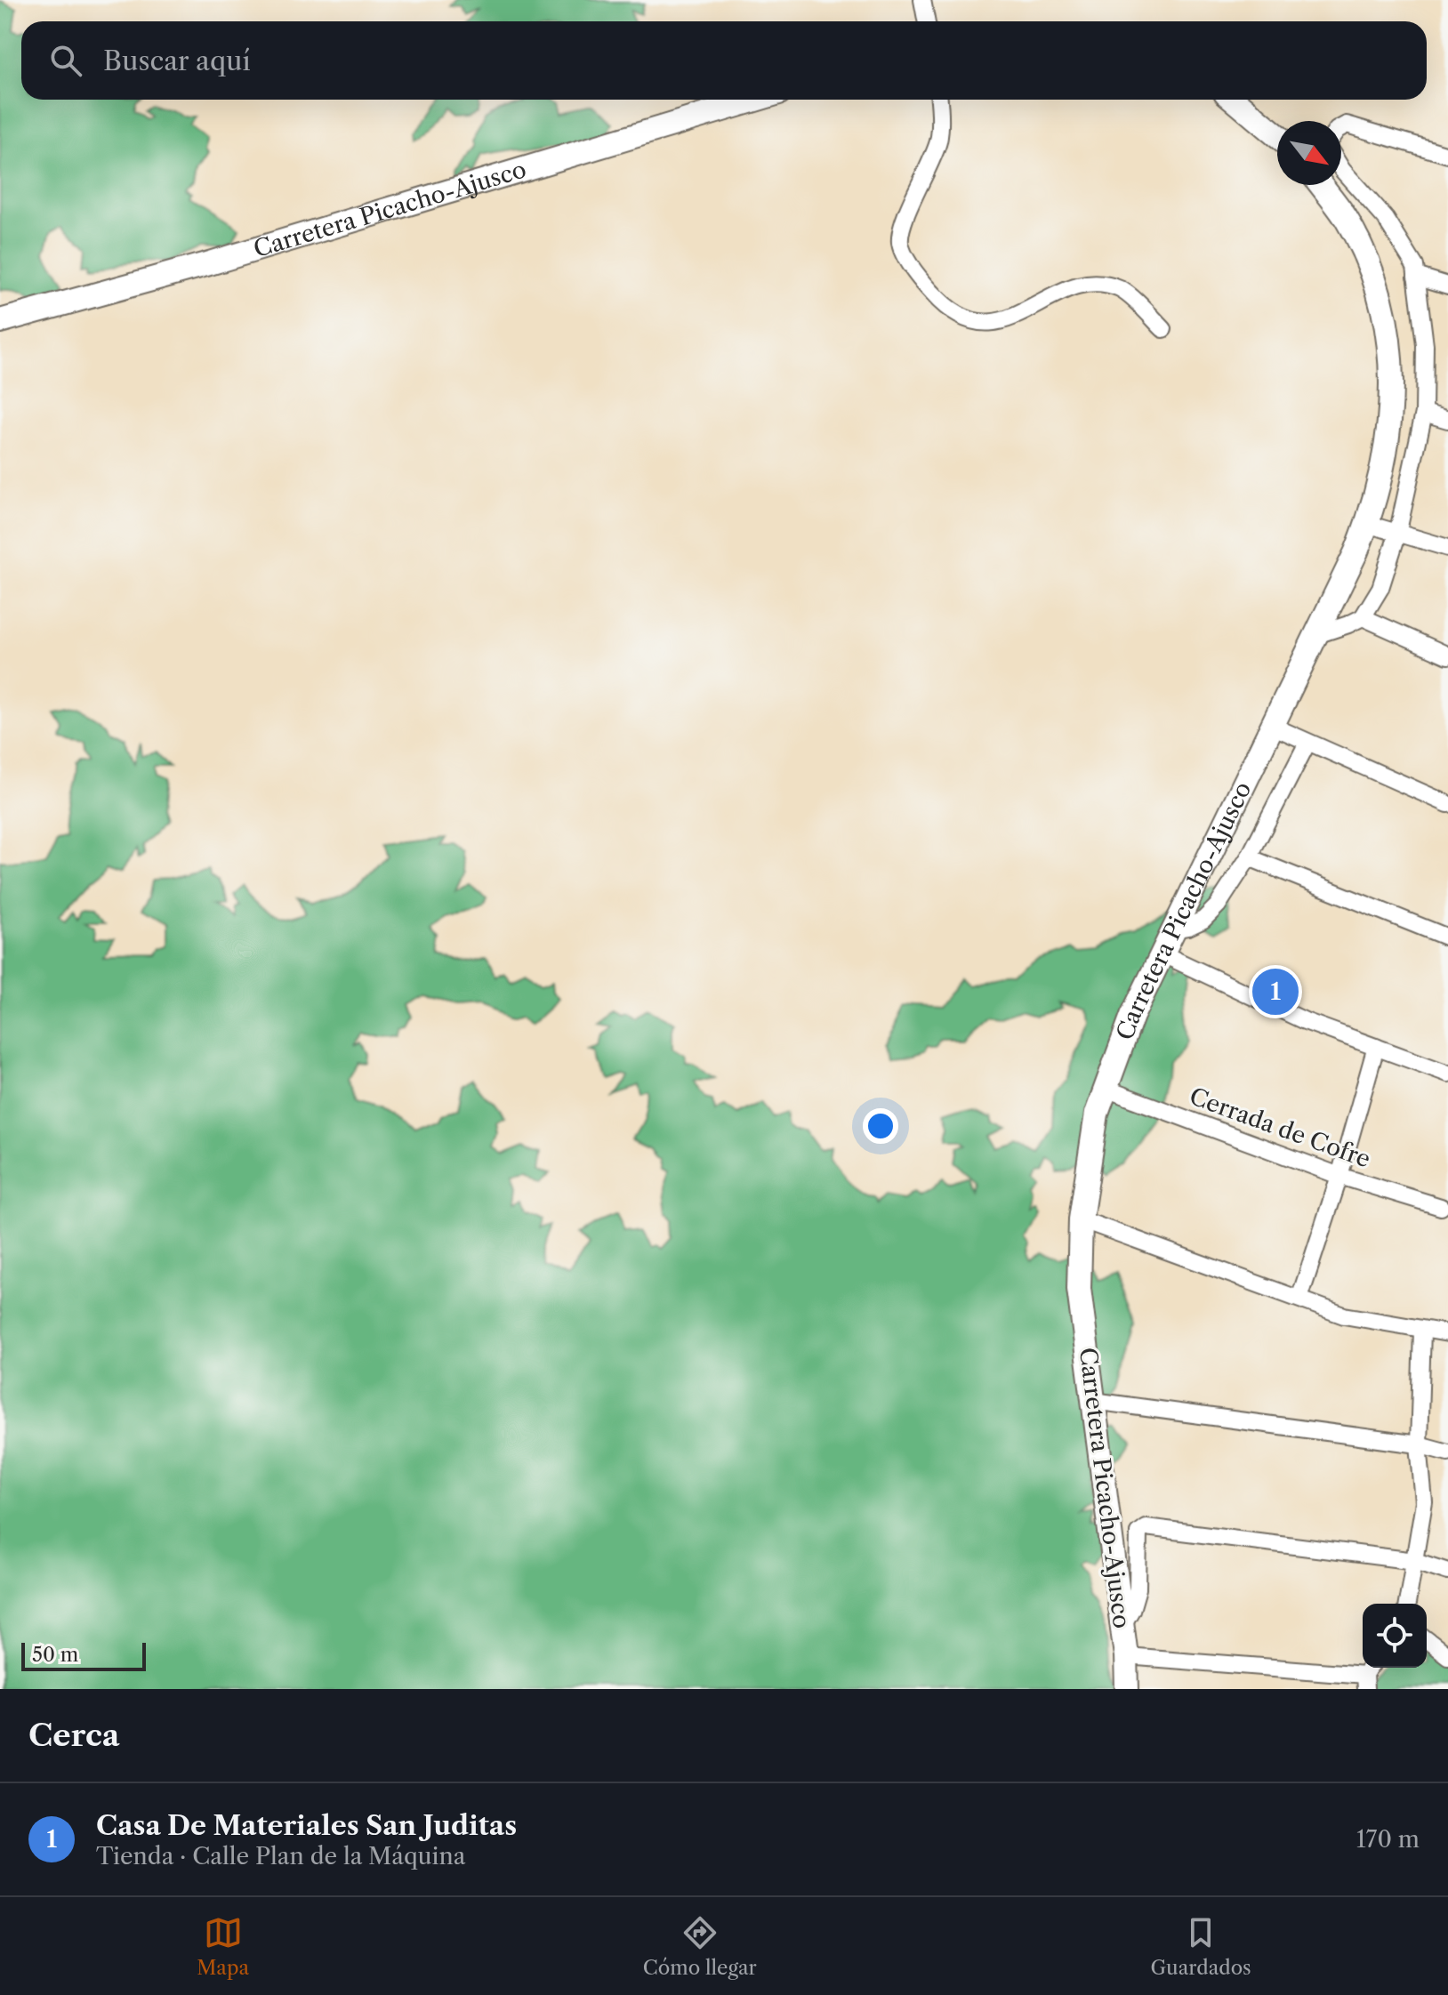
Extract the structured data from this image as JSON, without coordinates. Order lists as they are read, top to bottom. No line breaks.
{"streets":{"main road":["Carretera Picacho-Ajusco"],"street":["Cerrada de Cofre"]},"crossings":[["Carretera Picacho-Ajusco","Cerrada de Cofre"]],"scale_bar":"50 m","north":"bottom right","page":{"search":"Buscar aquí","pins":"1","scale":"50 m","heading":"Cerca","list":[{"mark":"1","name":"Casa De Materiales San Juditas","note":"Tienda · Calle Plan de la Máquina","value":"170 m"}],"nav":["Mapa","Cómo llegar","Guardados"]}}
